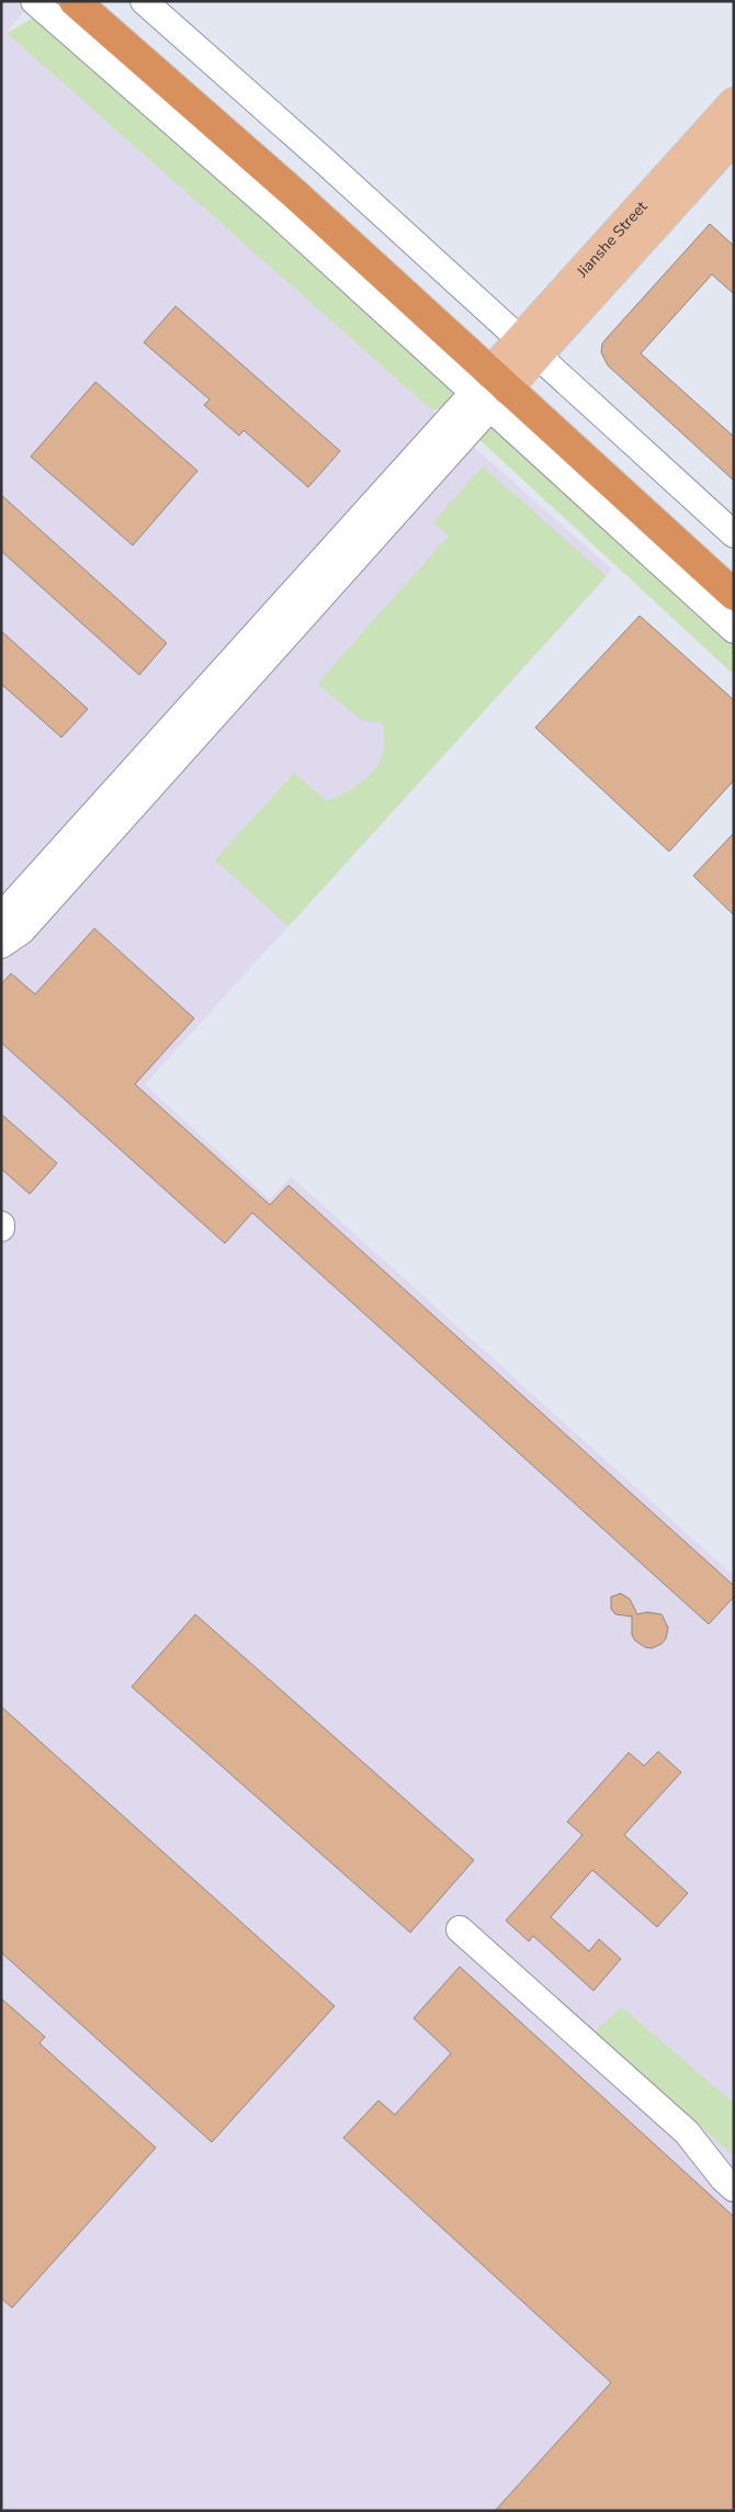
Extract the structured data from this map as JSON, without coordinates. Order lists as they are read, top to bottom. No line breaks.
{"streets":{"main road":["Jianshe Street"]}}
